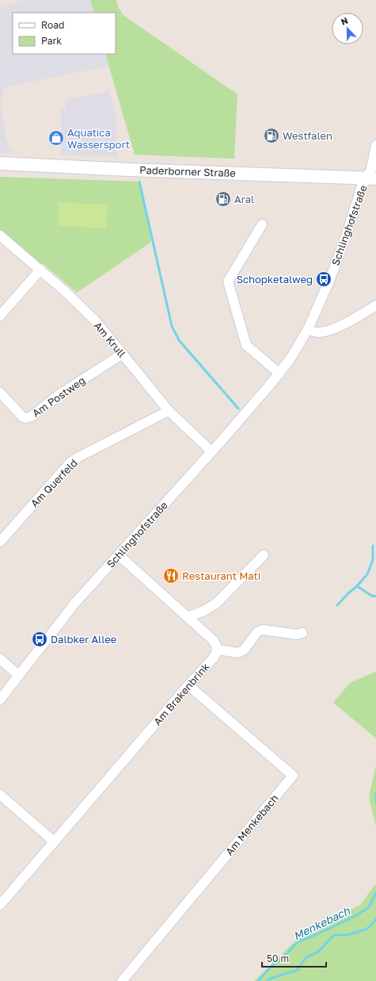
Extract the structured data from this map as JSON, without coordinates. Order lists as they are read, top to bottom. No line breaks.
{"streets":{"main road":["Paderborner Straße"],"street":["Schlinghofstraße","Am Krull","Am Postweg","Am Querfeld","Am Brakenbrink","Am Menkebach"]},"crossings":[["Paderborner Straße","Schlinghofstraße"],["Schlinghofstraße","Am Krull"],["Am Krull","Am Postweg"],["Am Krull","Am Querfeld"],["Am Brakenbrink","Am Menkebach"]],"water":["Menkebach"],"places":{"fuel station":["Westfalen","Aral"],"shop":["Aquatica Wassersport"],"bus stop":["Schopketalweg","Dalbker Allee"],"restaurant":["Restaurant Mati"]},"legend":["Road","Park"],"scale_bar":"50 m","north":"top"}
